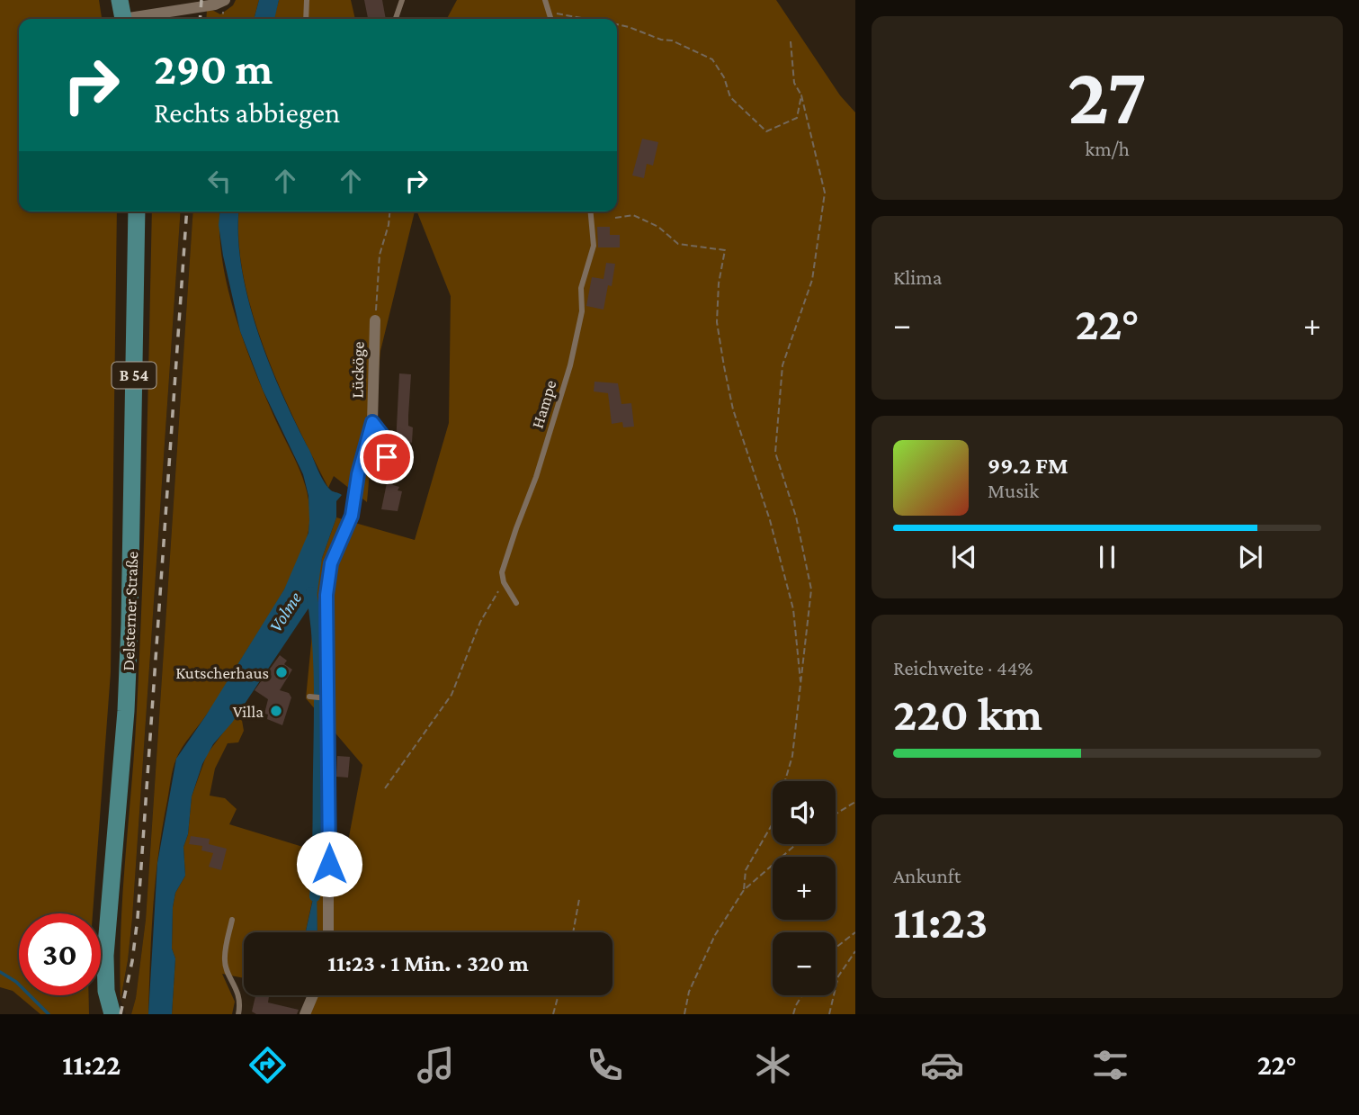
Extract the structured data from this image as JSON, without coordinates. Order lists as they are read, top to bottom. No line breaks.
{"streets":{"main road":["B 54","Delsterner Straße"],"street":["Lücköge"],"lane":["Hampe"]},"water":["Volme"],"places":["Kutscherhaus","Villa"],"page":{"tile":[["27","km/h"],"Klima",["Reichweite · 44%","220 km"],["Ankunft","11:23"]],"turn":["290 m","Rechts abbiegen"],"heat":["−","22°","+"],"song":["99.2 FM","Musik"],"map_buttons":["+","−"],"limit":"30","trip":"11:23 · 1 Min. · 320 m","tabs":["11:22","22°"]}}
